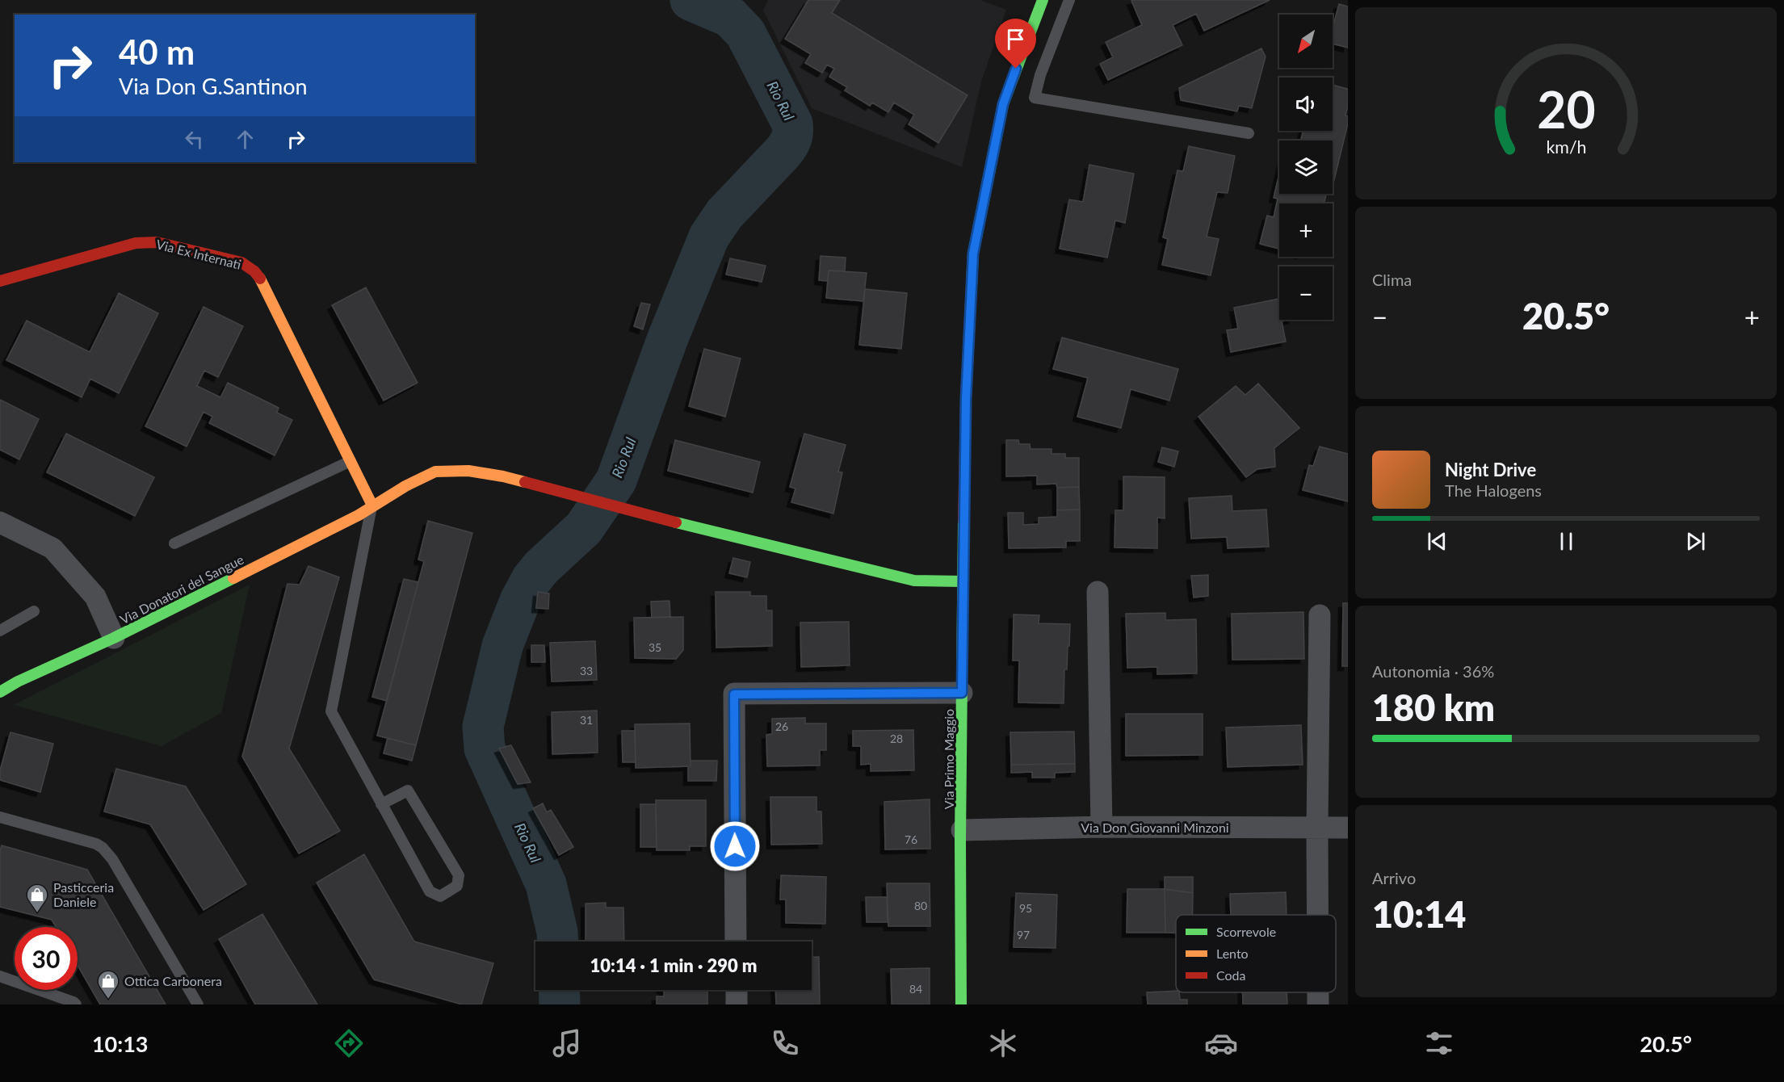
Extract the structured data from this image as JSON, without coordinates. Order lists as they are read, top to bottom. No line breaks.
{"streets":{"street":["Via Ex Internati","Via Donatori del Sangue","Via Primo Maggio","Via Don Giovanni Minzoni"]},"crossings":[["Via Ex Internati","Via Donatori del Sangue"],["Via Donatori del Sangue","Via Primo Maggio"],["Via Primo Maggio","Via Don Giovanni Minzoni"]],"water":["Rio Rul"],"places":{"shop":["Pasticceria Daniele","Ottica Carbonera"]},"house_numbers":["35","33","31","26","28","76","80","95","97","84"],"legend":["Scorrevole","Lento","Coda"],"north":"bottom left","page":{"map_buttons":["+","−"],"turn":["40 m","Via Don G.Santinon"],"tile":["Clima",["Autonomia · 36%","180 km"],["Arrivo","10:14"]],"heat":["−","20.5°","+"],"song":["Night Drive","The Halogens"],"limit":"30","trip":"10:14 · 1 min · 290 m","tabs":["10:13","20.5°"],"gauge":["20","km/h"]}}
